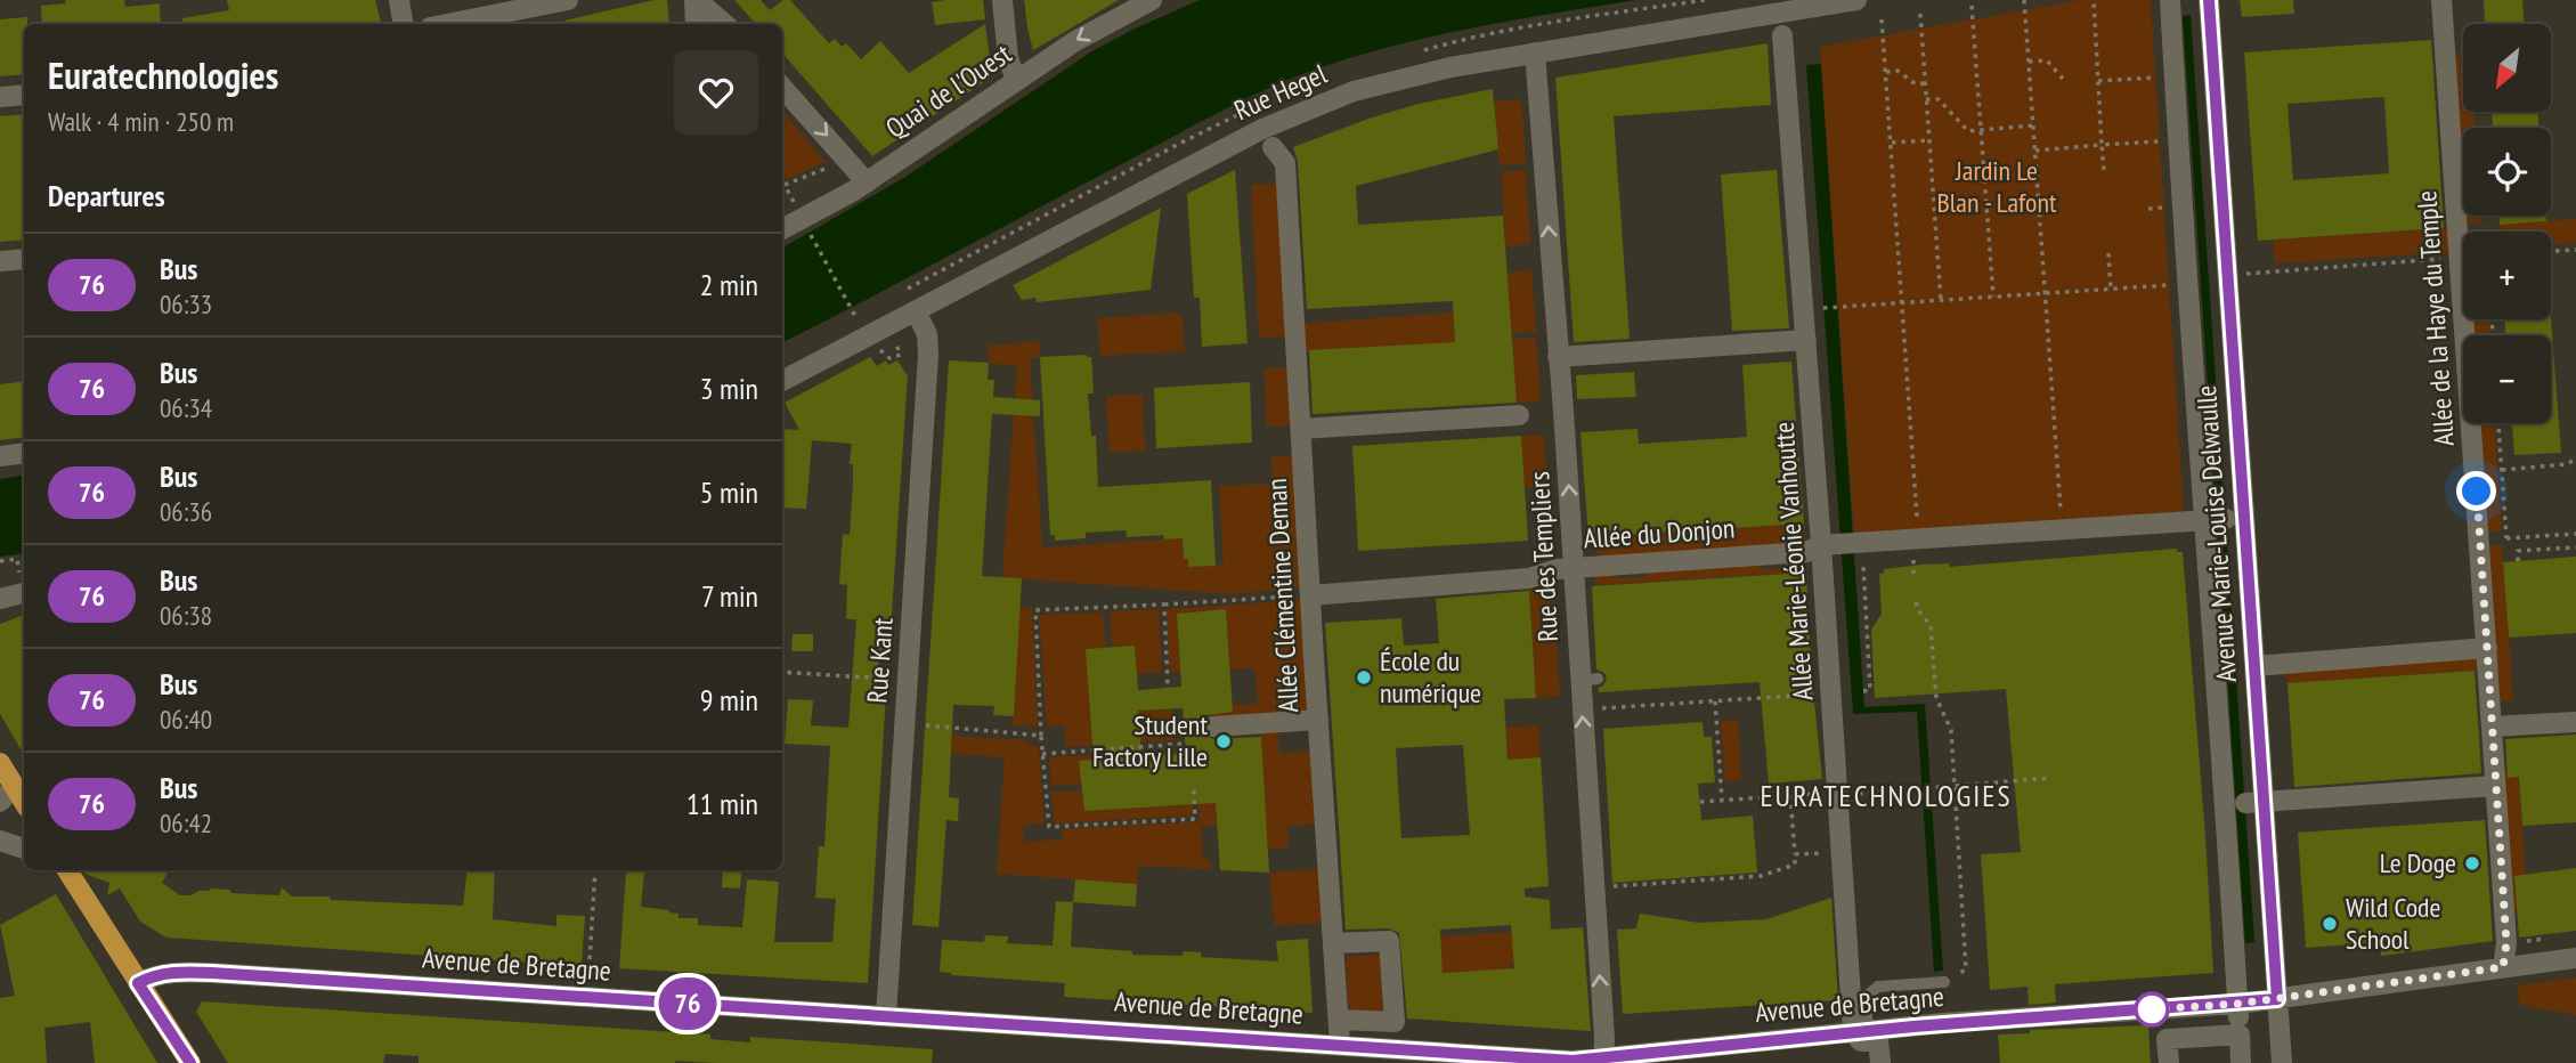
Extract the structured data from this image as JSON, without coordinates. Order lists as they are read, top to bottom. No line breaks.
{"streets":{"street":["Quai de l'Ouest","Rue Hegel","Allée de la Haye du Temple","Allée du Donjon","Avenue Marie-Louise Delwaulle","Rue des Templiers","Allée Marie-Léonie Vanhoutte","Allée Clémentine Deman","Rue Kant","Avenue de Bretagne"]},"crossings":[["Rue Hegel","Rue des Templiers"],["Rue Hegel","Rue Kant"],["Allée de la Haye du Temple","Avenue de Bretagne"],["Allée du Donjon","Avenue Marie-Louise Delwaulle"],["Allée du Donjon","Rue des Templiers"],["Allée du Donjon","Allée Marie-Léonie Vanhoutte"],["Allée du Donjon","Allée Clémentine Deman"],["Avenue Marie-Louise Delwaulle","Avenue de Bretagne"],["Rue des Templiers","Avenue de Bretagne"],["Allée Marie-Léonie Vanhoutte","Avenue de Bretagne"],["Allée Clémentine Deman","Avenue de Bretagne"],["Rue Kant","Avenue de Bretagne"]],"one_way":["Quai de l'Ouest","Rue des Templiers"],"districts":["EURATECHNOLOGIES"],"parks":["Jardin Le Blan - Lafont"],"places":["École du numérique","Student Factory Lille","Le Doge","Wild Code School"],"lines":["bus line 76"],"north":"bottom left","page":{"on_map":"76","map_buttons":["+","−"],"heading":[["Euratechnologies","Walk · 4 min · 250 m"],"Departures"],"list":[{"mark":"76","name":"Bus","note":"06:33","value":"2 min"},{"mark":"76","name":"Bus","note":"06:34","value":"3 min"},{"mark":"76","name":"Bus","note":"06:36","value":"5 min"},{"mark":"76","name":"Bus","note":"06:38","value":"7 min"},{"mark":"76","name":"Bus","note":"06:40","value":"9 min"},{"mark":"76","name":"Bus","note":"06:42","value":"11 min"}]}}
